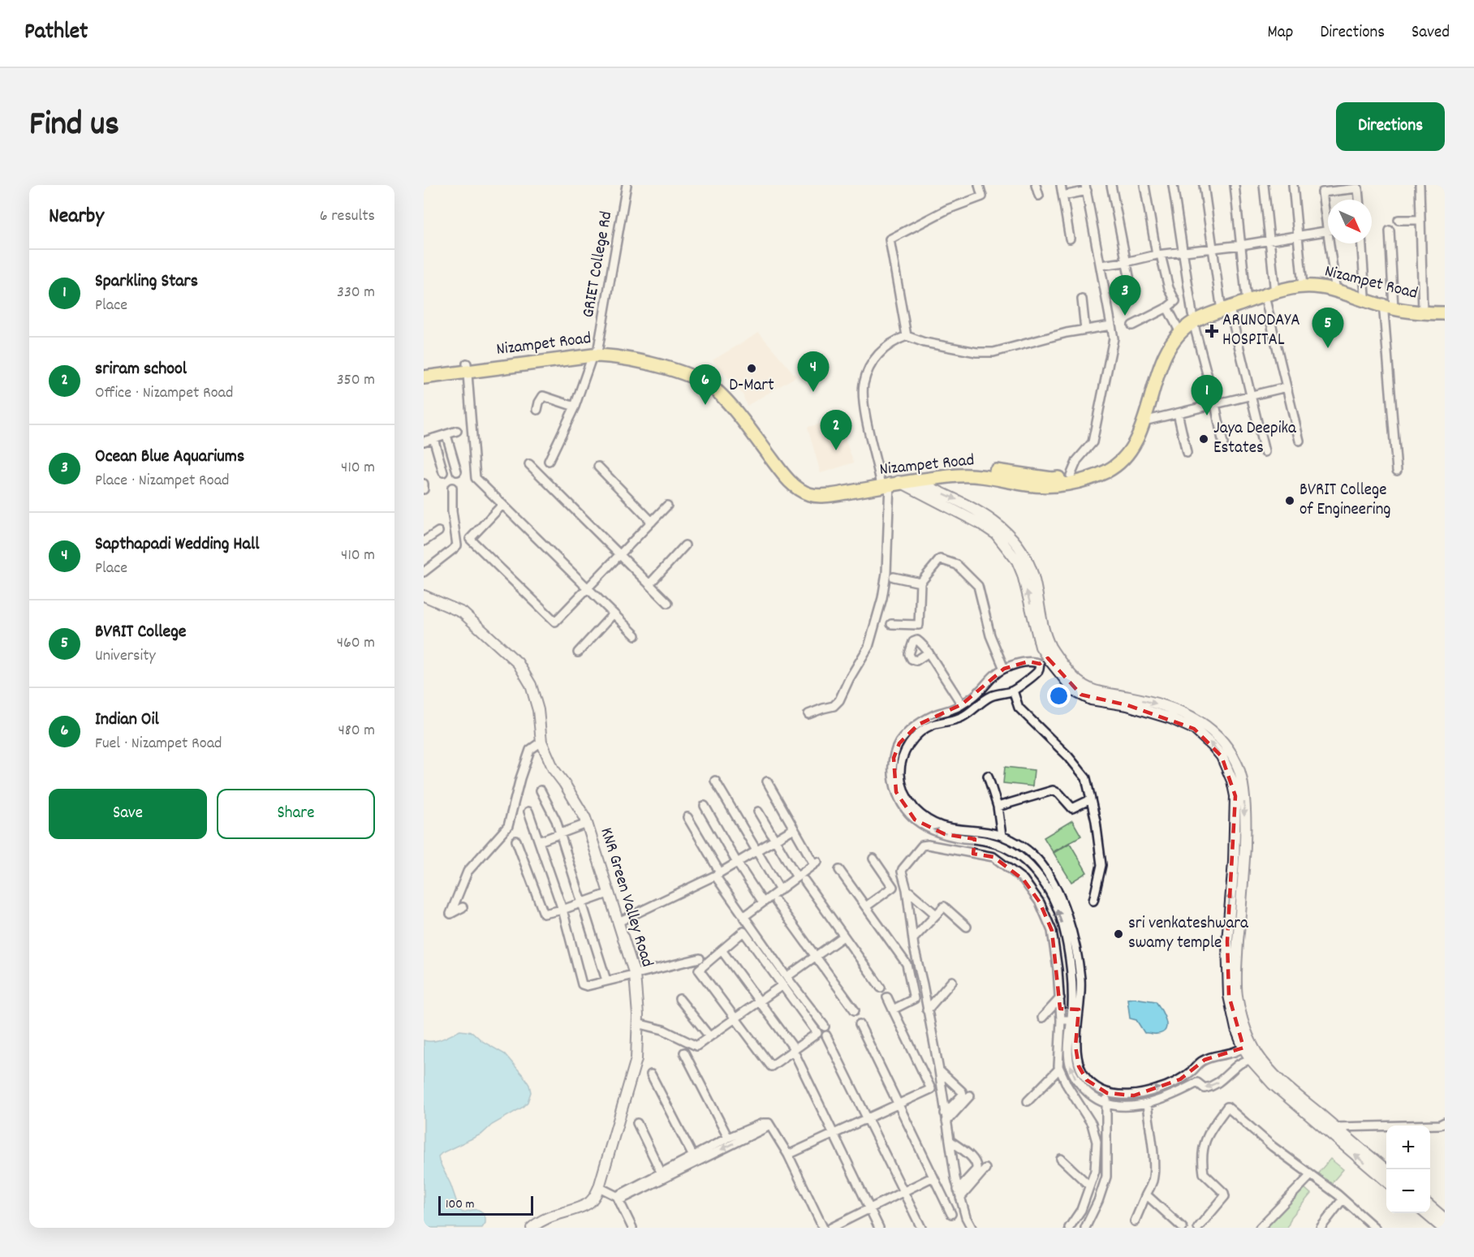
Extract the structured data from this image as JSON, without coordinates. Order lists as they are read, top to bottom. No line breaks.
{"streets":{"main road":["Nizampet Road"],"street":["GRIET College Rd","KNR Green Valley Road"]},"crossings":[["GRIET College Rd","Nizampet Road"]],"places":{"health":["ARUNODAYA HOSPITAL"],"other":["D-Mart","Jaya Deepika Estates","BVRIT College of Engineering","sri venkateshwara swamy temple"]},"scale_bar":"100 m","north":"bottom right","page":{"header":"Pathlet","nav":["Map","Directions","Saved"],"title":"Find us","buttons":["Directions",["Save","Share"]],"heading":["Nearby","6 results"],"list":[{"mark":"1","name":"Sparkling Stars","note":"Place","value":"330 m"},{"mark":"2","name":"sriram school","note":"Office · Nizampet Road","value":"350 m"},{"mark":"3","name":"Ocean Blue Aquariums","note":"Place · Nizampet Road","value":"410 m"},{"mark":"4","name":"Sapthapadi Wedding Hall","note":"Place","value":"410 m"},{"mark":"5","name":"BVRIT College","note":"University","value":"460 m"},{"mark":"6","name":"Indian Oil","note":"Fuel · Nizampet Road","value":"480 m"}],"pins":["3","5","4","6","1","2"],"map_buttons":["+","−"],"scale":"100 m"}}
